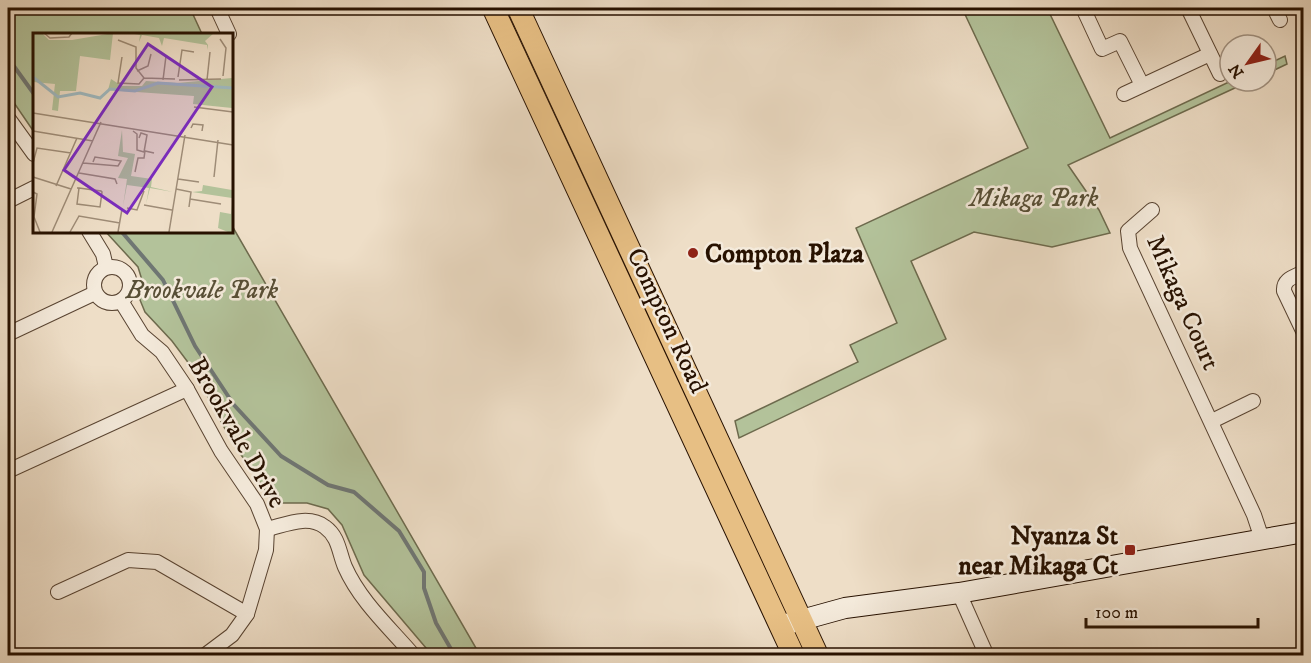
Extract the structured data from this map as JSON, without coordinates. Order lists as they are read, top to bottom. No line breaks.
{"streets":{"main road":["Compton Road"],"street":["Mikaga Court","Brookvale Drive"]},"parks":["Mikaga Park","Brookvale Park"],"places":{"other":["Compton Plaza"],"transit":["Nyanza St near Mikaga Ct"]},"scale_bar":"100 m","north":"bottom left"}
